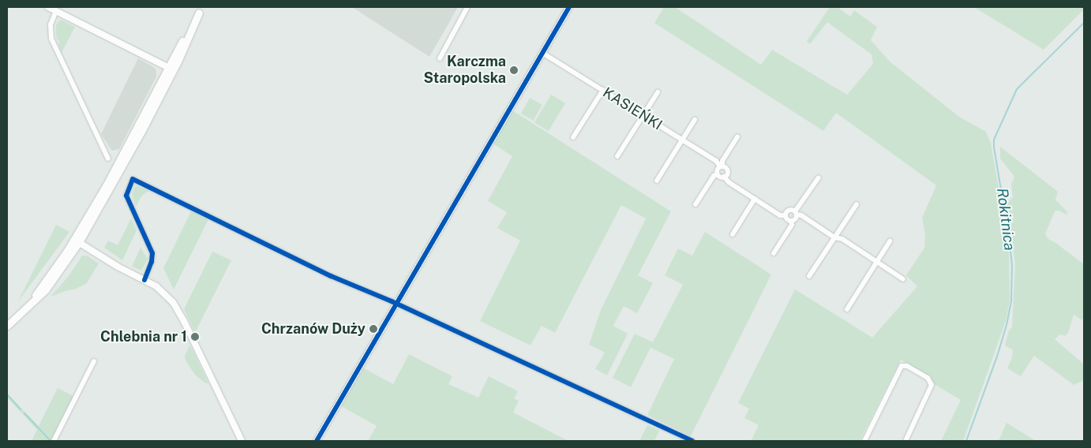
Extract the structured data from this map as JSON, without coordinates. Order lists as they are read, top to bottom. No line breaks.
{"streets":{"street":["KASIEŃKI"]},"water":["Rokitnica"],"places":["Karczma Staropolska","Chrzanów Duży","Chlebnia nr 1"]}
